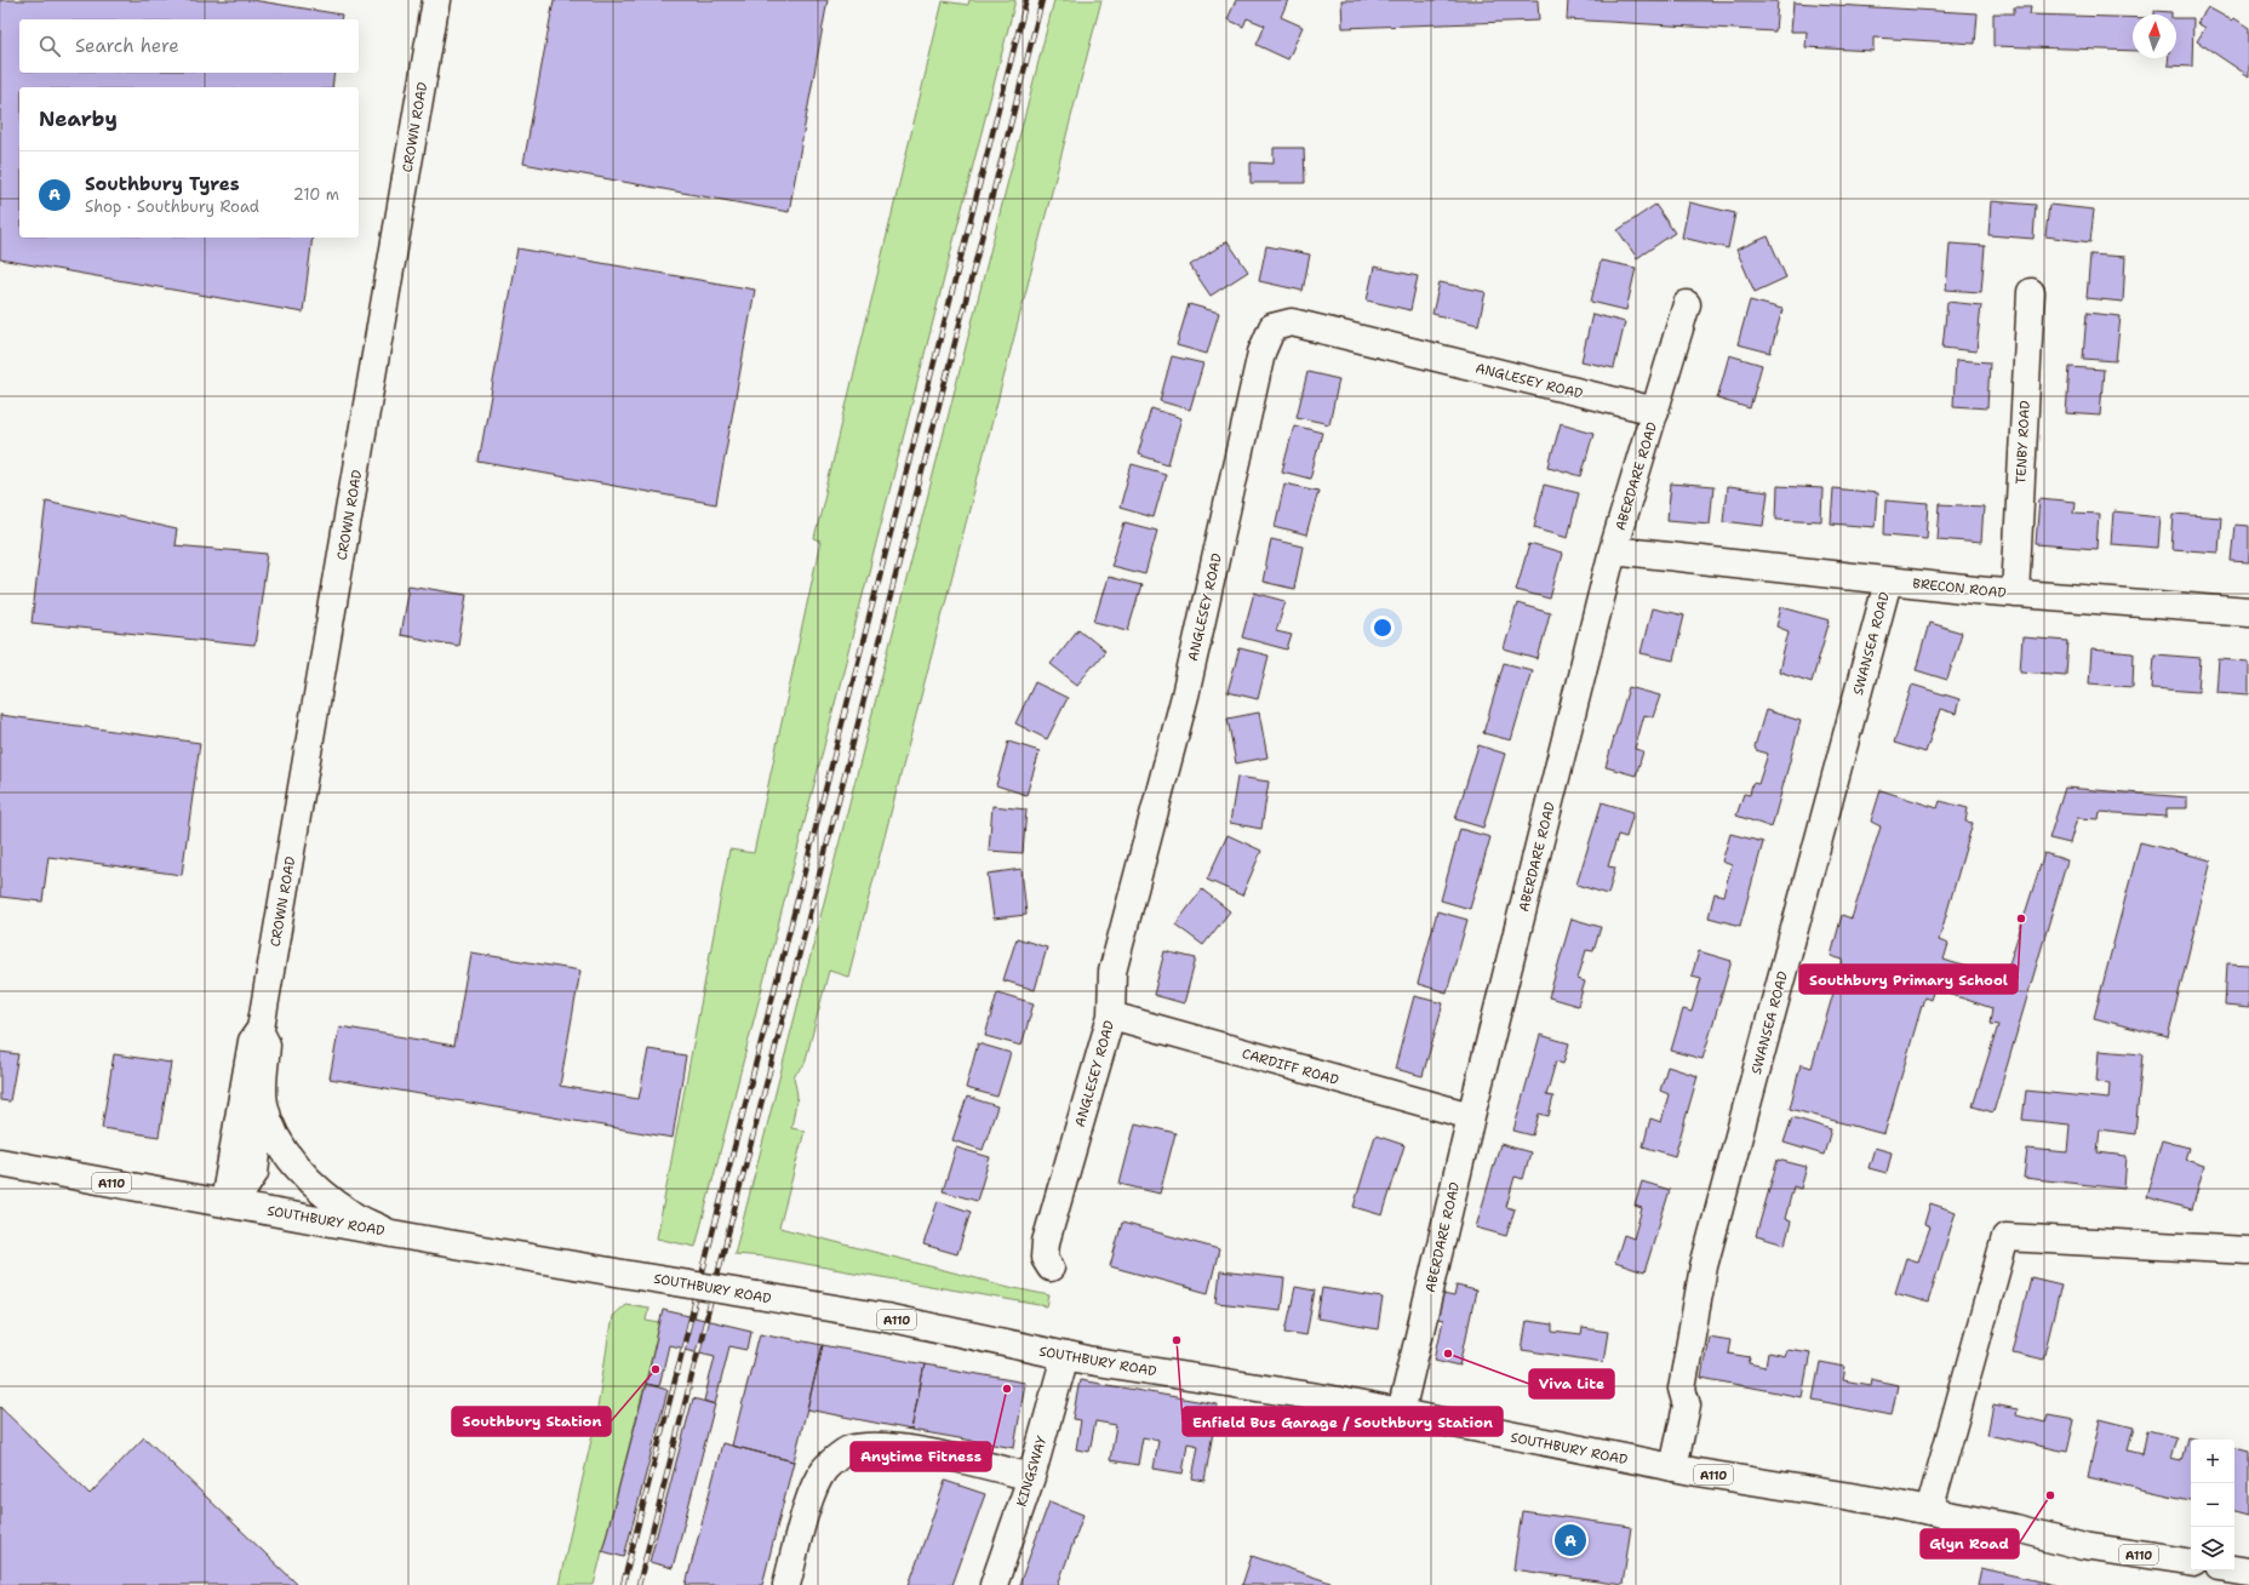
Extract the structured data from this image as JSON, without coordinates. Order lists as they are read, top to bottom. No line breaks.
{"streets":{"street":["CROWN ROAD","ANGLESEY ROAD","TENBY ROAD","ABERDARE ROAD","BRECON ROAD","SWANSEA ROAD","CARDIFF ROAD","A110","SOUTHBURY ROAD","KINGSWAY"]},"crossings":[["CROWN ROAD","SOUTHBURY ROAD"],["ANGLESEY ROAD","ABERDARE ROAD"],["ANGLESEY ROAD","CARDIFF ROAD"],["TENBY ROAD","BRECON ROAD"],["ABERDARE ROAD","BRECON ROAD"],["ABERDARE ROAD","CARDIFF ROAD"],["ABERDARE ROAD","SOUTHBURY ROAD"],["BRECON ROAD","SWANSEA ROAD"],["SWANSEA ROAD","SOUTHBURY ROAD"],["SOUTHBURY ROAD","KINGSWAY"]],"places":["Southbury Primary School","Enfield Bus Garage / Southbury Station","Viva Lite","Southbury Station","Anytime Fitness","Glyn Road"],"north":"top","page":{"search":"Search here","heading":"Nearby","list":[{"mark":"A","name":"Southbury Tyres","note":"Shop · Southbury Road","value":"210 m"}],"map_buttons":["+","−"],"pins":"A"}}
